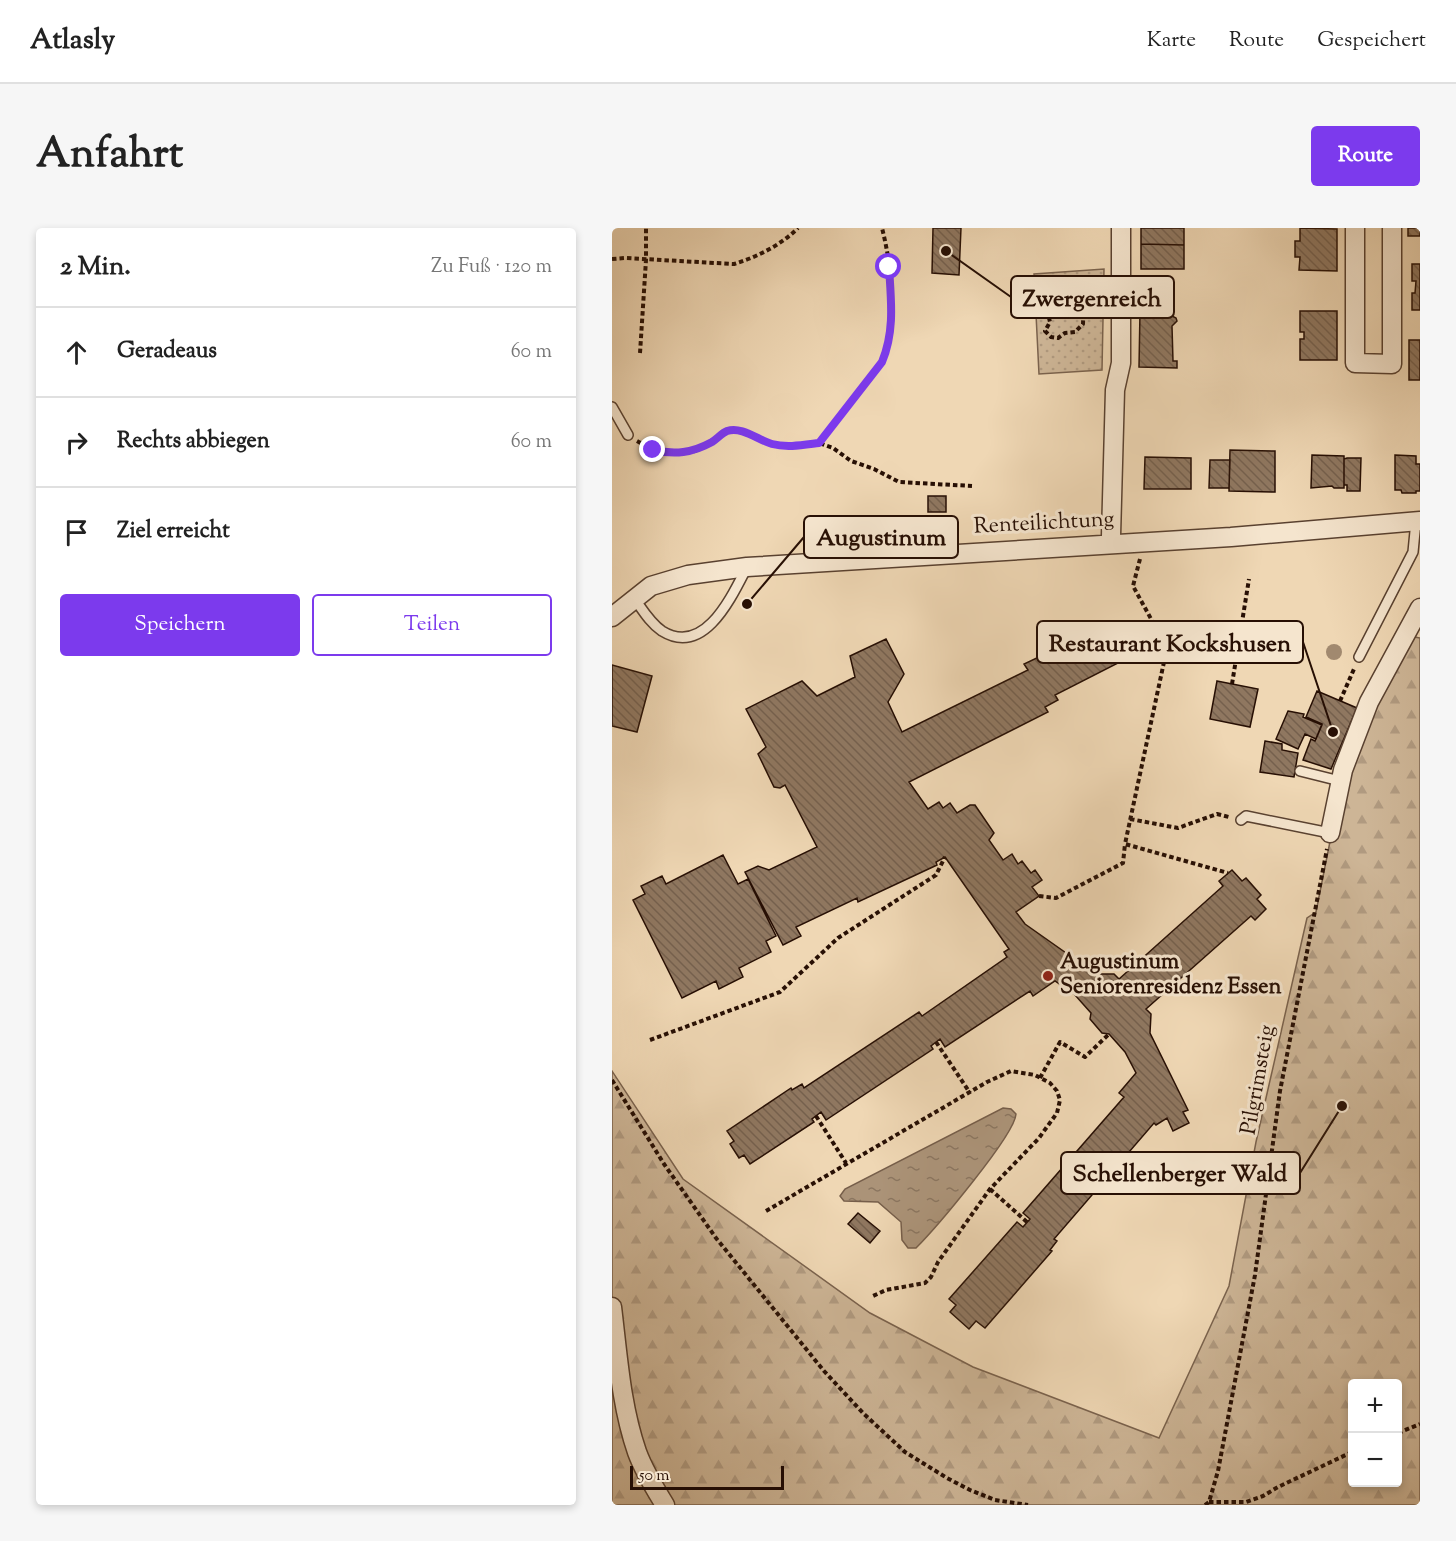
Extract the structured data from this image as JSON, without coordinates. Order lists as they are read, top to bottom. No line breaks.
{"streets":{"street":["Renteilichtung"],"path":["Pilgrimsteig"]},"places":["Zwergenreich","Augustinum","Restaurant Kockshusen","Augustinum Seniorenresidenz Essen","Schellenberger Wald"],"scale_bar":"50 m","page":{"header":"Atlasly","nav":["Karte","Route","Gespeichert"],"title":"Anfahrt","buttons":["Route",["Speichern","Teilen"]],"heading":["2 Min.","Zu Fuß · 120 m"],"list":[["Geradeaus","60 m"],["Rechts abbiegen","60 m"],"Ziel erreicht"],"map_buttons":["+","−"],"scale":"50 m"}}
